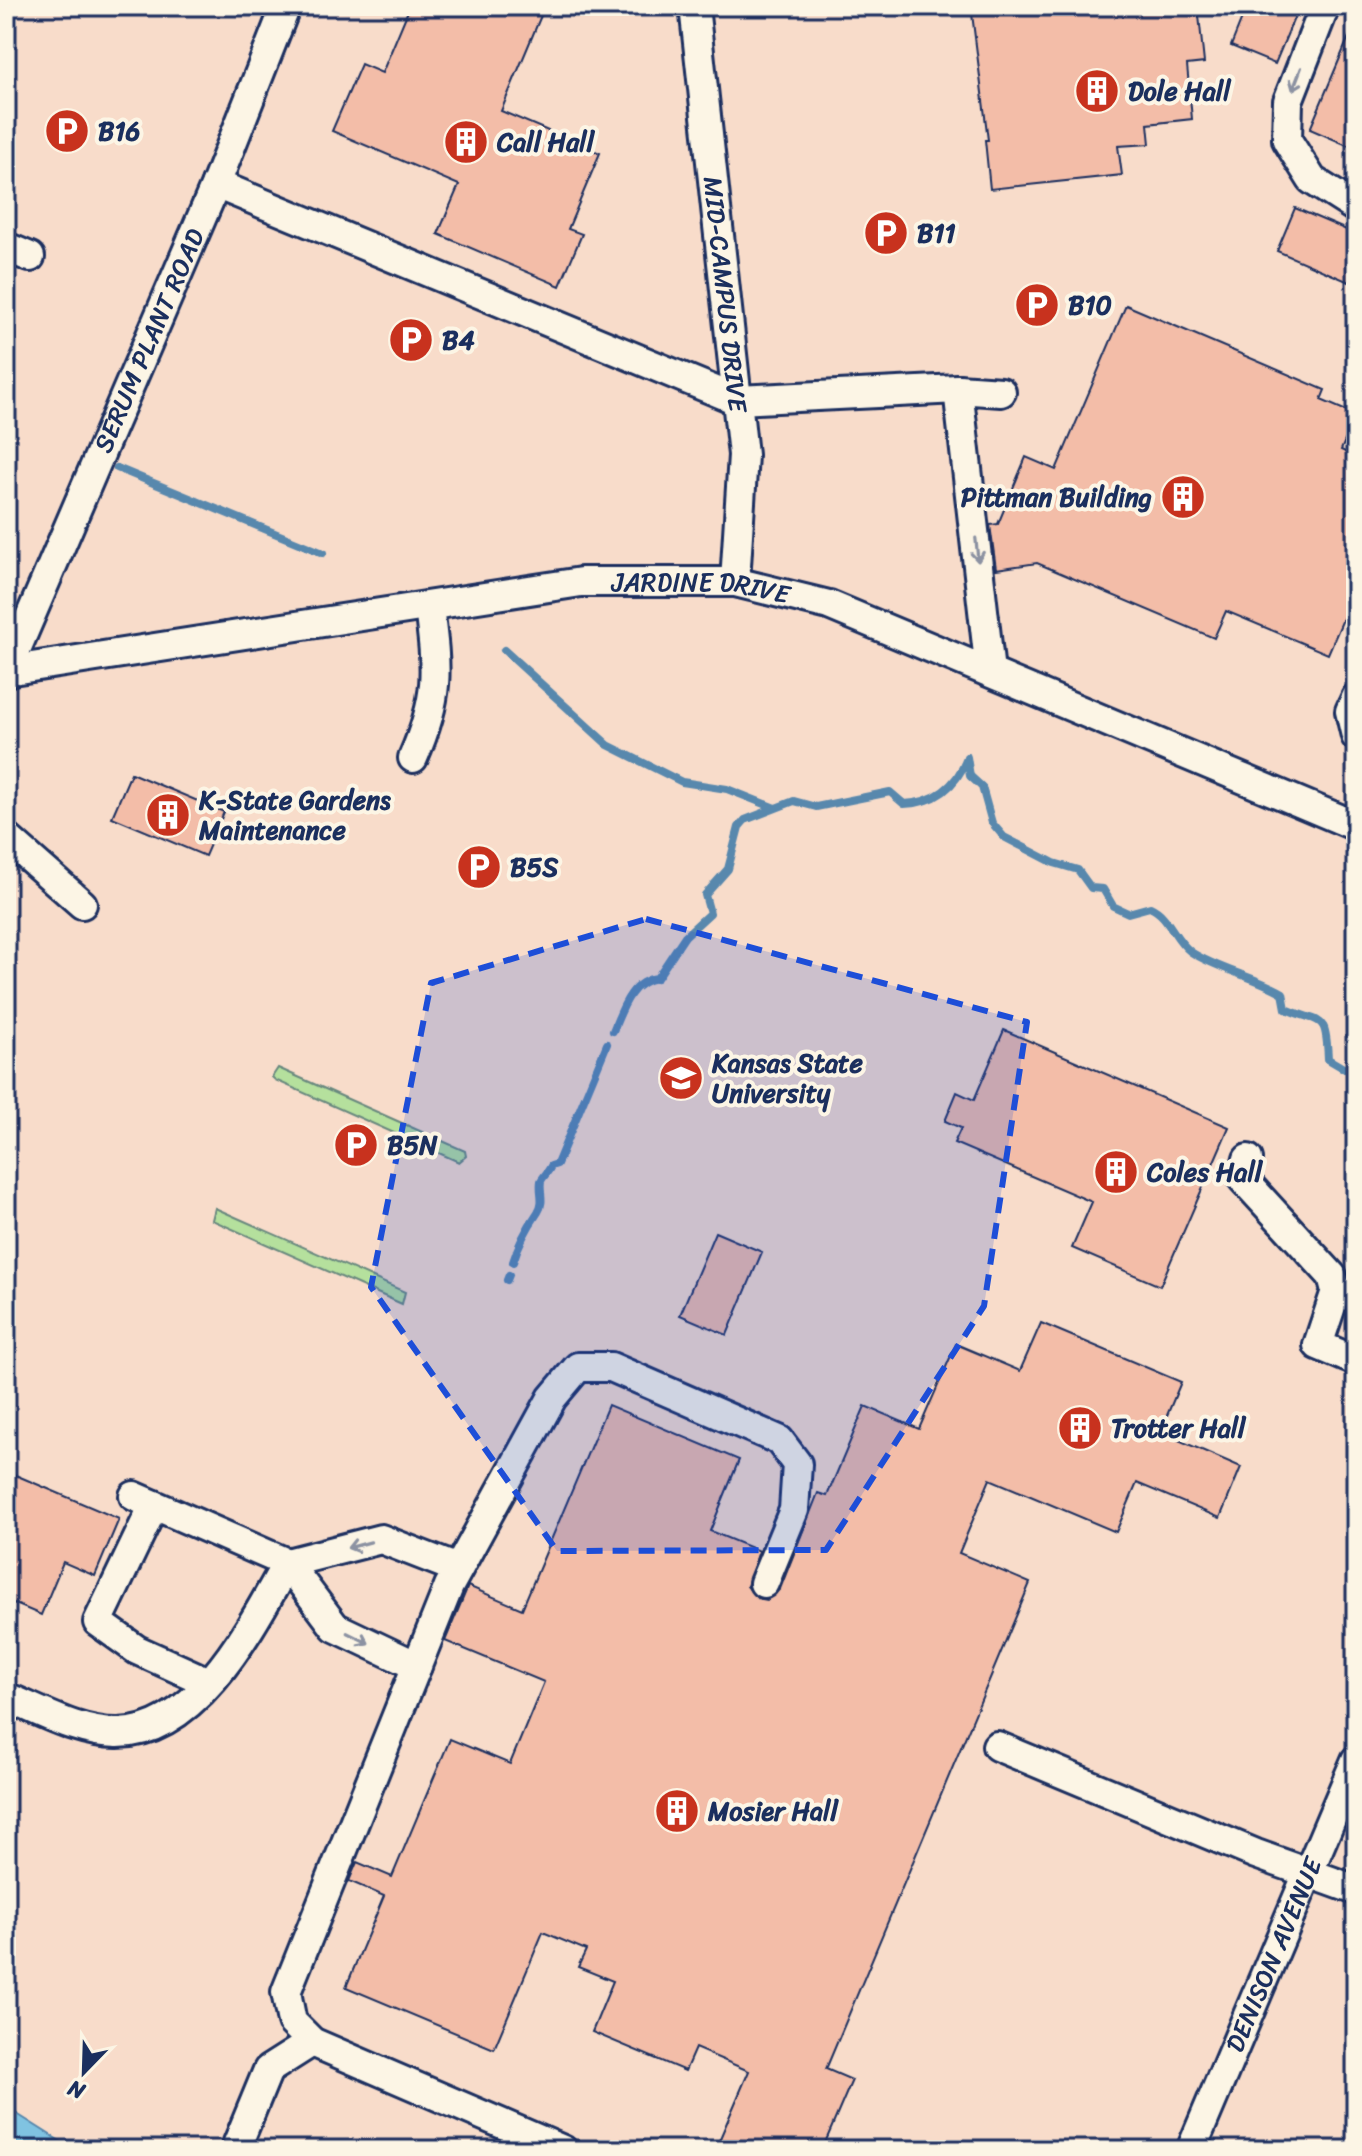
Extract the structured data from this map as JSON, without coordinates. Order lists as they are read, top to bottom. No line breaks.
{"streets":{"street":["MID-CAMPUS DRIVE","SERUM PLANT ROAD","JARDINE DRIVE","DENISON AVENUE"]},"crossings":[["MID-CAMPUS DRIVE","JARDINE DRIVE"],["SERUM PLANT ROAD","JARDINE DRIVE"]],"places":{"building":["Dole Hall","Call Hall","Pittman Building","K-State Gardens Maintenance","Coles Hall","Trotter Hall","Mosier Hall"],"parking":["B16","B11","B10","B4","B5S","B5N"],"school or university":["Kansas State University"]},"north":"bottom left"}
